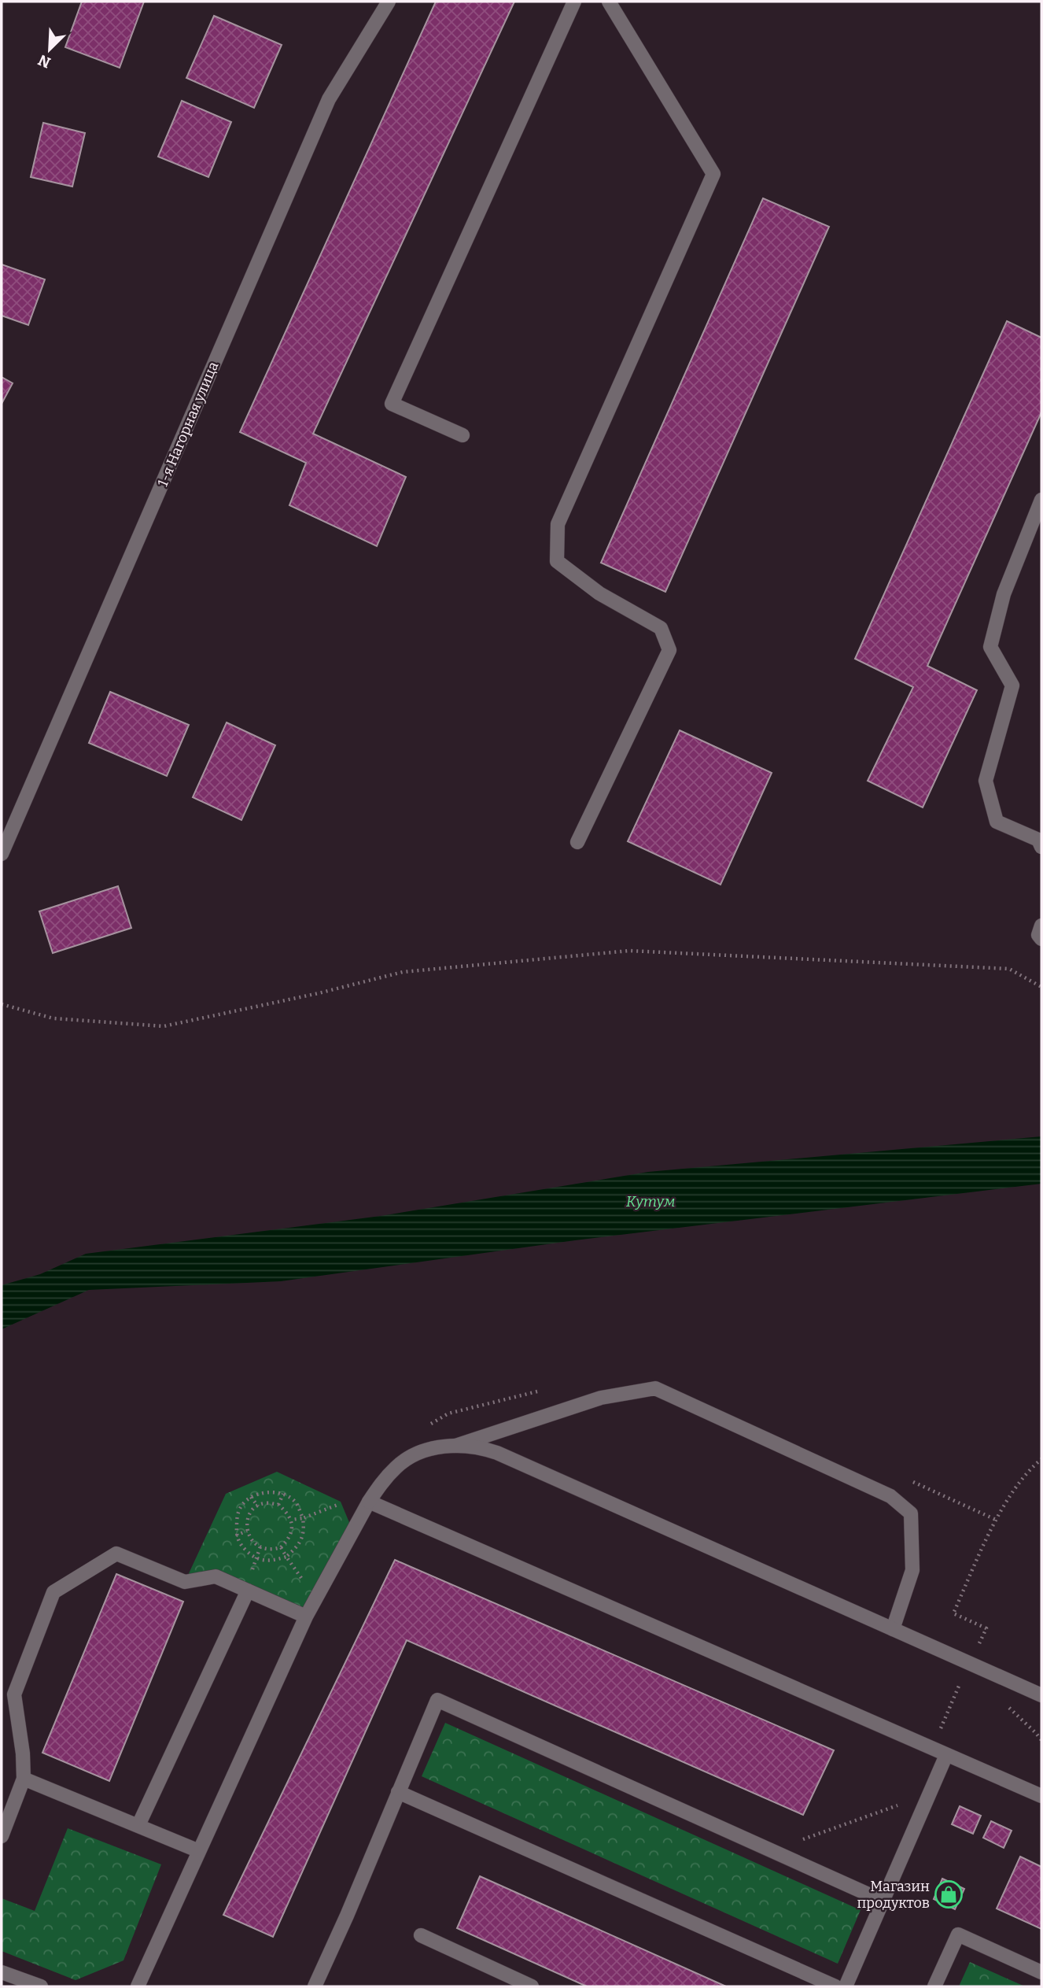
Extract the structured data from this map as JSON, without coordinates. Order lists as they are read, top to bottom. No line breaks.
{"streets":{"street":["1-я Нагорная улица"]},"water":["Кутум"],"places":{"shop":["Магазин продуктов"]},"north":"bottom left"}
